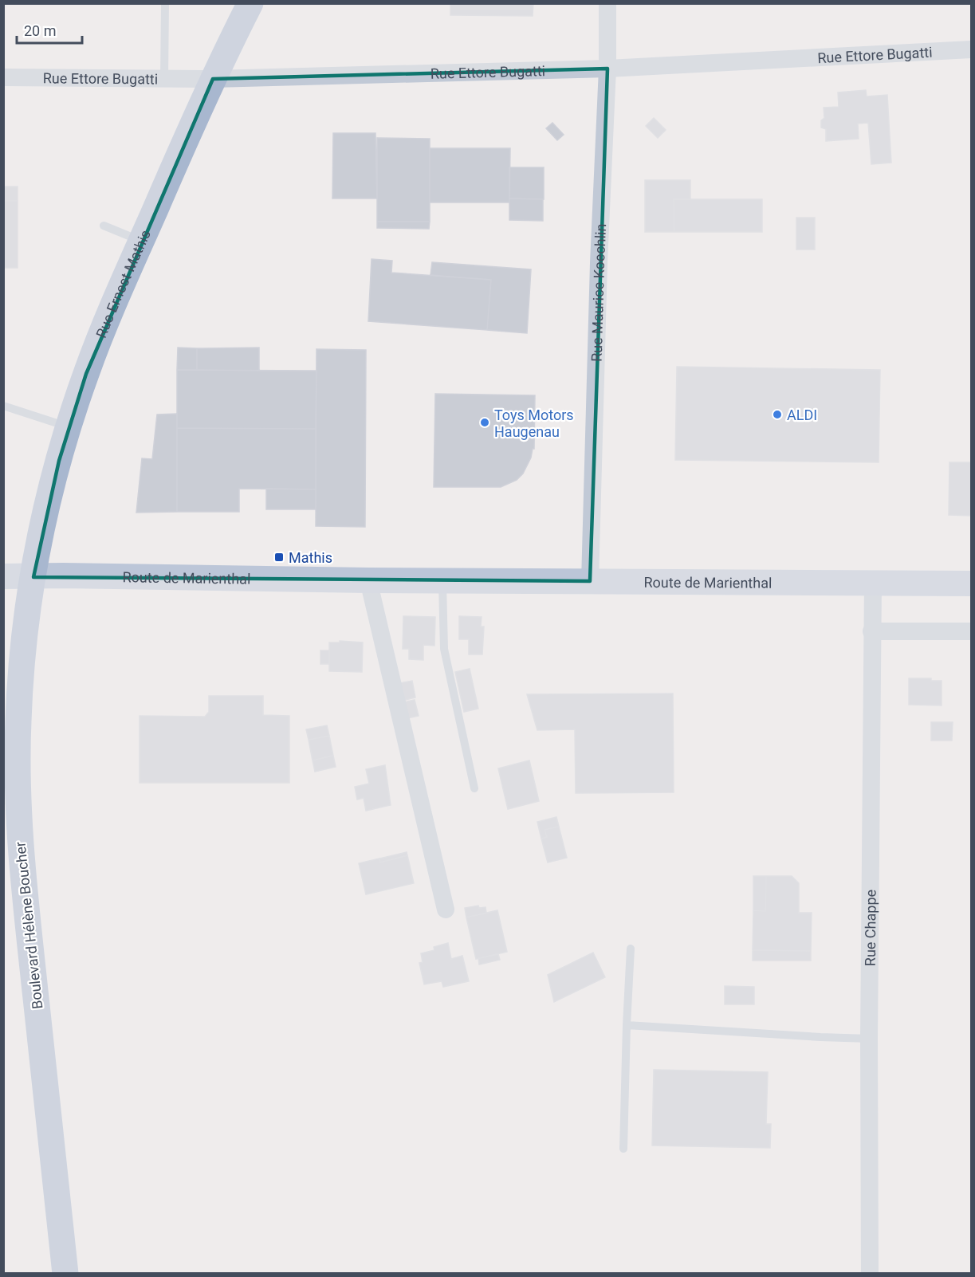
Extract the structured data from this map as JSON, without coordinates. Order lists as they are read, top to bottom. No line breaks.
{"streets":{"main road":["Rue Ernest Mathis","Boulevard Hélène Boucher"],"street":["Rue Ettore Bugatti","Rue Maurice Koechlin","Route de Marienthal","Rue Chappe"]},"crossings":[["Rue Ettore Bugatti","Rue Ernest Mathis"],["Rue Ettore Bugatti","Rue Maurice Koechlin"],["Rue Ernest Mathis","Route de Marienthal"],["Rue Ernest Mathis","Boulevard Hélène Boucher"],["Rue Maurice Koechlin","Route de Marienthal"],["Route de Marienthal","Boulevard Hélène Boucher"],["Route de Marienthal","Rue Chappe"]],"places":{"other":["ALDI","Toys Motors Haugenau"],"transit":["Mathis"]},"scale_bar":"20 m"}
